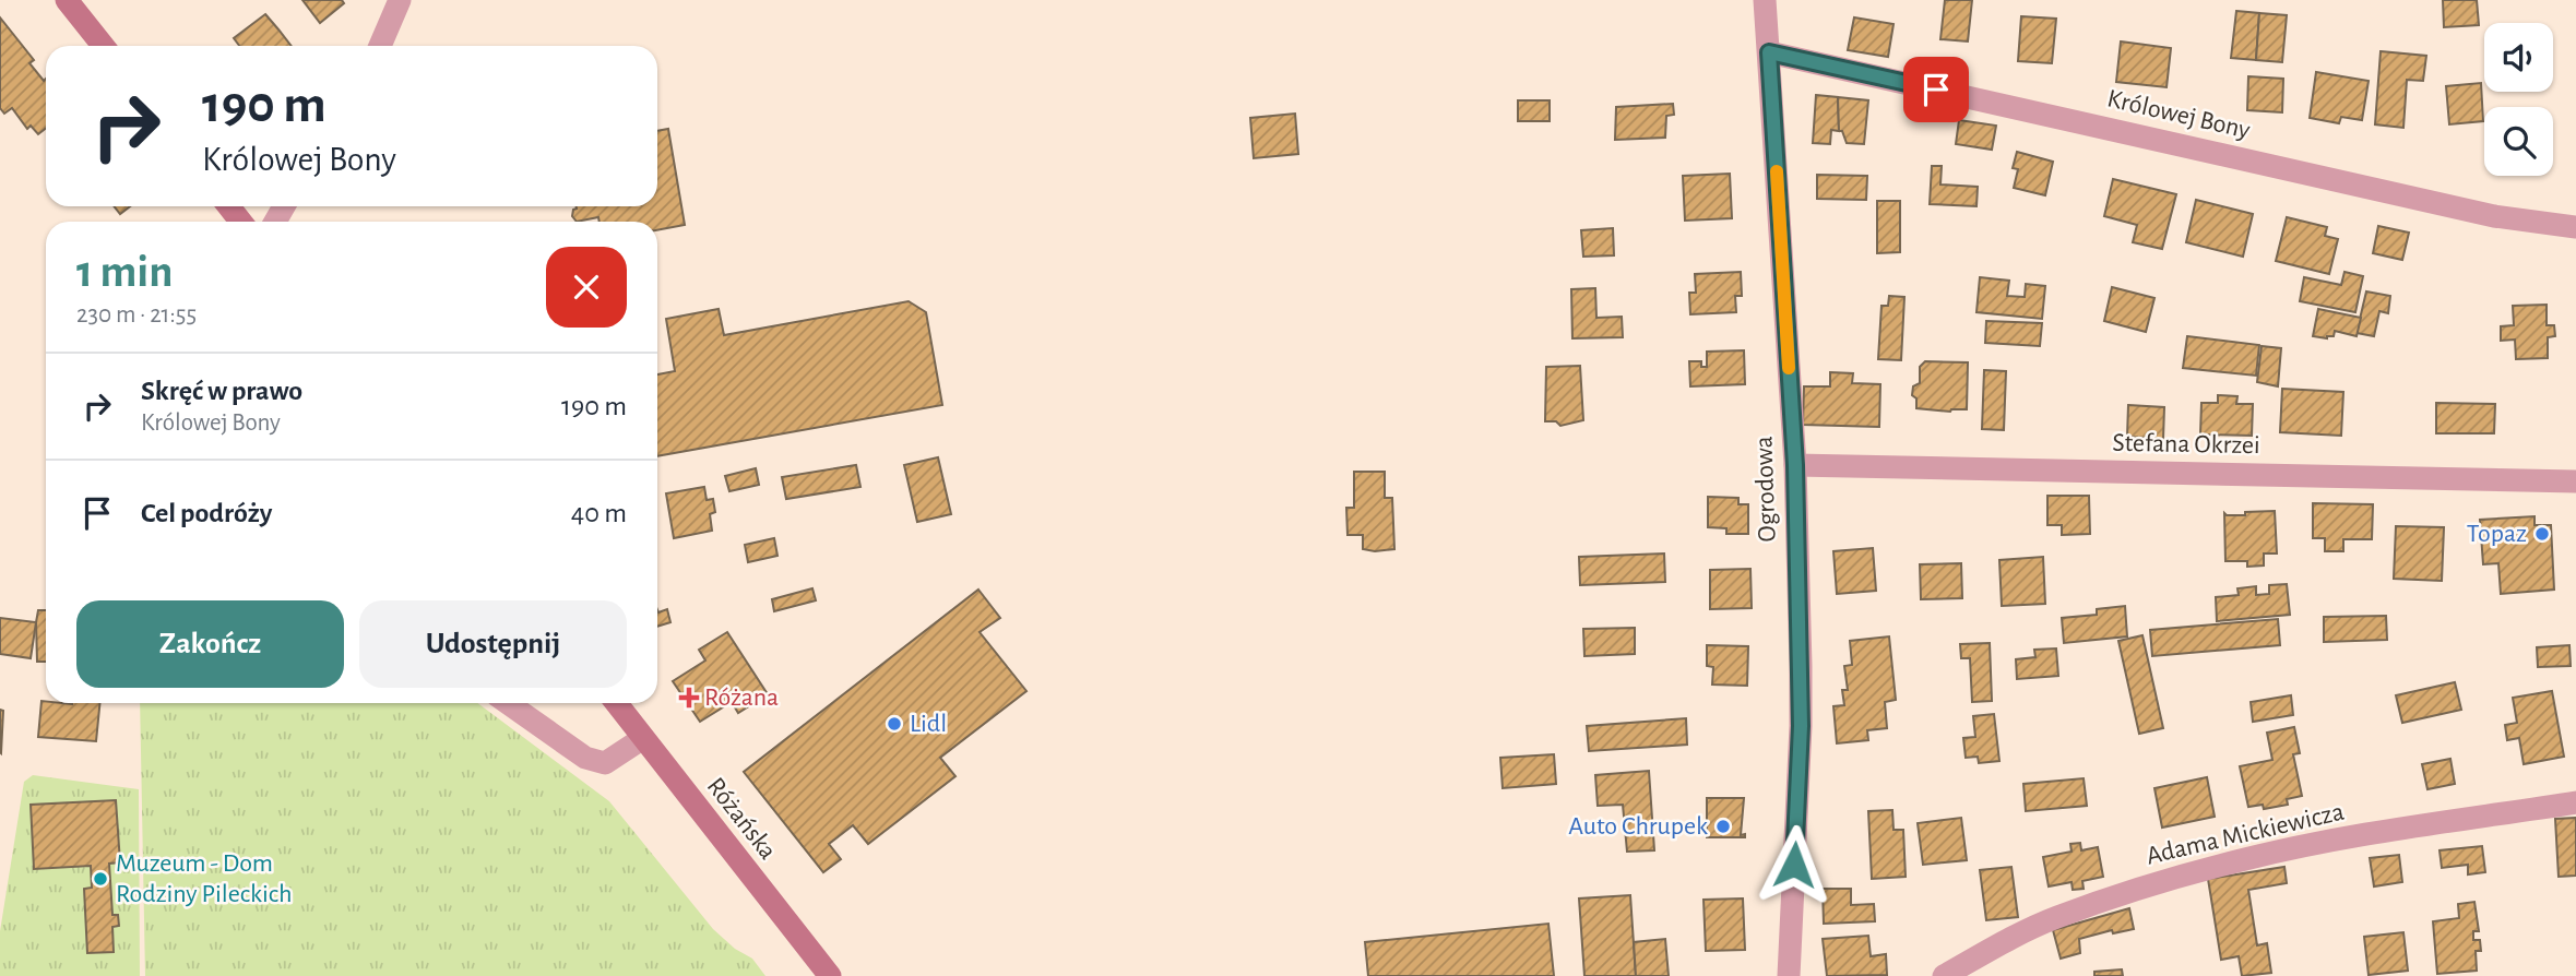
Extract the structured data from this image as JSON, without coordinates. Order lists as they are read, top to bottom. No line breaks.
{"streets":{"street":["Królowej Bony","Stefana Okrzei","Ogrodowa","Różańska","Adama Mickiewicza"]},"crossings":[["Królowej Bony","Ogrodowa"],["Stefana Okrzei","Ogrodowa"]],"places":{"other":["Topaz","Lidl","Auto Chrupek","Muzeum - Dom Rodziny Pileckich"],"health":["Różana"]},"page":{"turn":["190 m","Królowej Bony"],"heading":["1 min","230 m · 21:55"],"list":[{"name":"Skręć w prawo","note":"Królowej Bony","value":"190 m"},{"name":"Cel podróży","value":"40 m"}],"buttons":["Zakończ","Udostępnij"]}}
